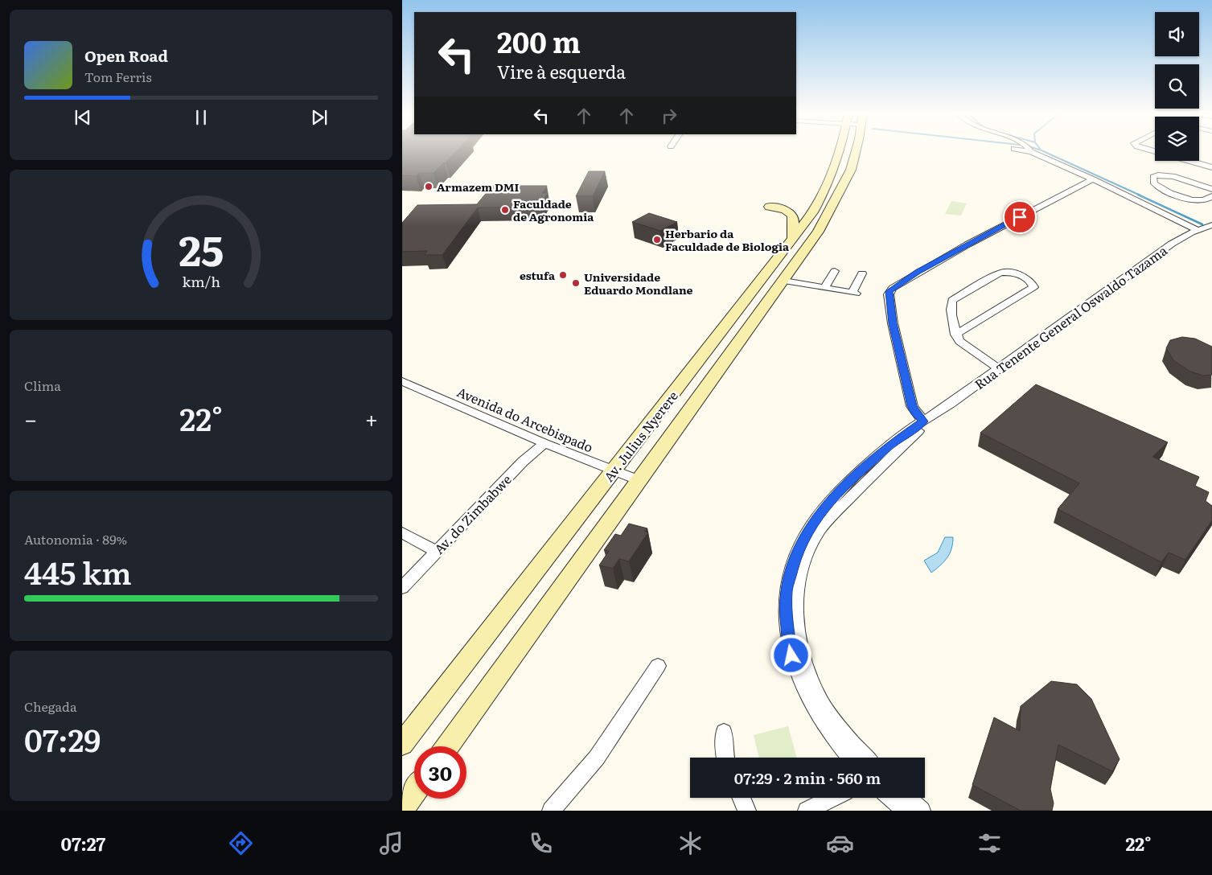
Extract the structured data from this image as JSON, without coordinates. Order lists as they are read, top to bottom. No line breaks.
{"streets":{"main road":["Av. Julius Nyerere"],"street":["Rua Tenente General Oswaldo Tazama","Avenida do Arcebispado","Av. do Zimbabwe"]},"crossings":[["Avenida do Arcebispado","Av. Julius Nyerere"],["Avenida do Arcebispado","Av. do Zimbabwe"]],"places":["Armazem DMI","Faculdade de Agronomia","Herbario da Faculdade de Biologia","estufa","Universidade Eduardo Mondlane"],"page":{"turn":["200 m","Vire à esquerda"],"song":["Open Road","Tom Ferris"],"tile":["Clima",["Autonomia · 89%","445 km"],["Chegada","07:29"]],"heat":["−","22°","+"],"limit":"30","trip":"07:29 · 2 min · 560 m","tabs":["07:27","22°"],"gauge":["25","km/h"]}}
